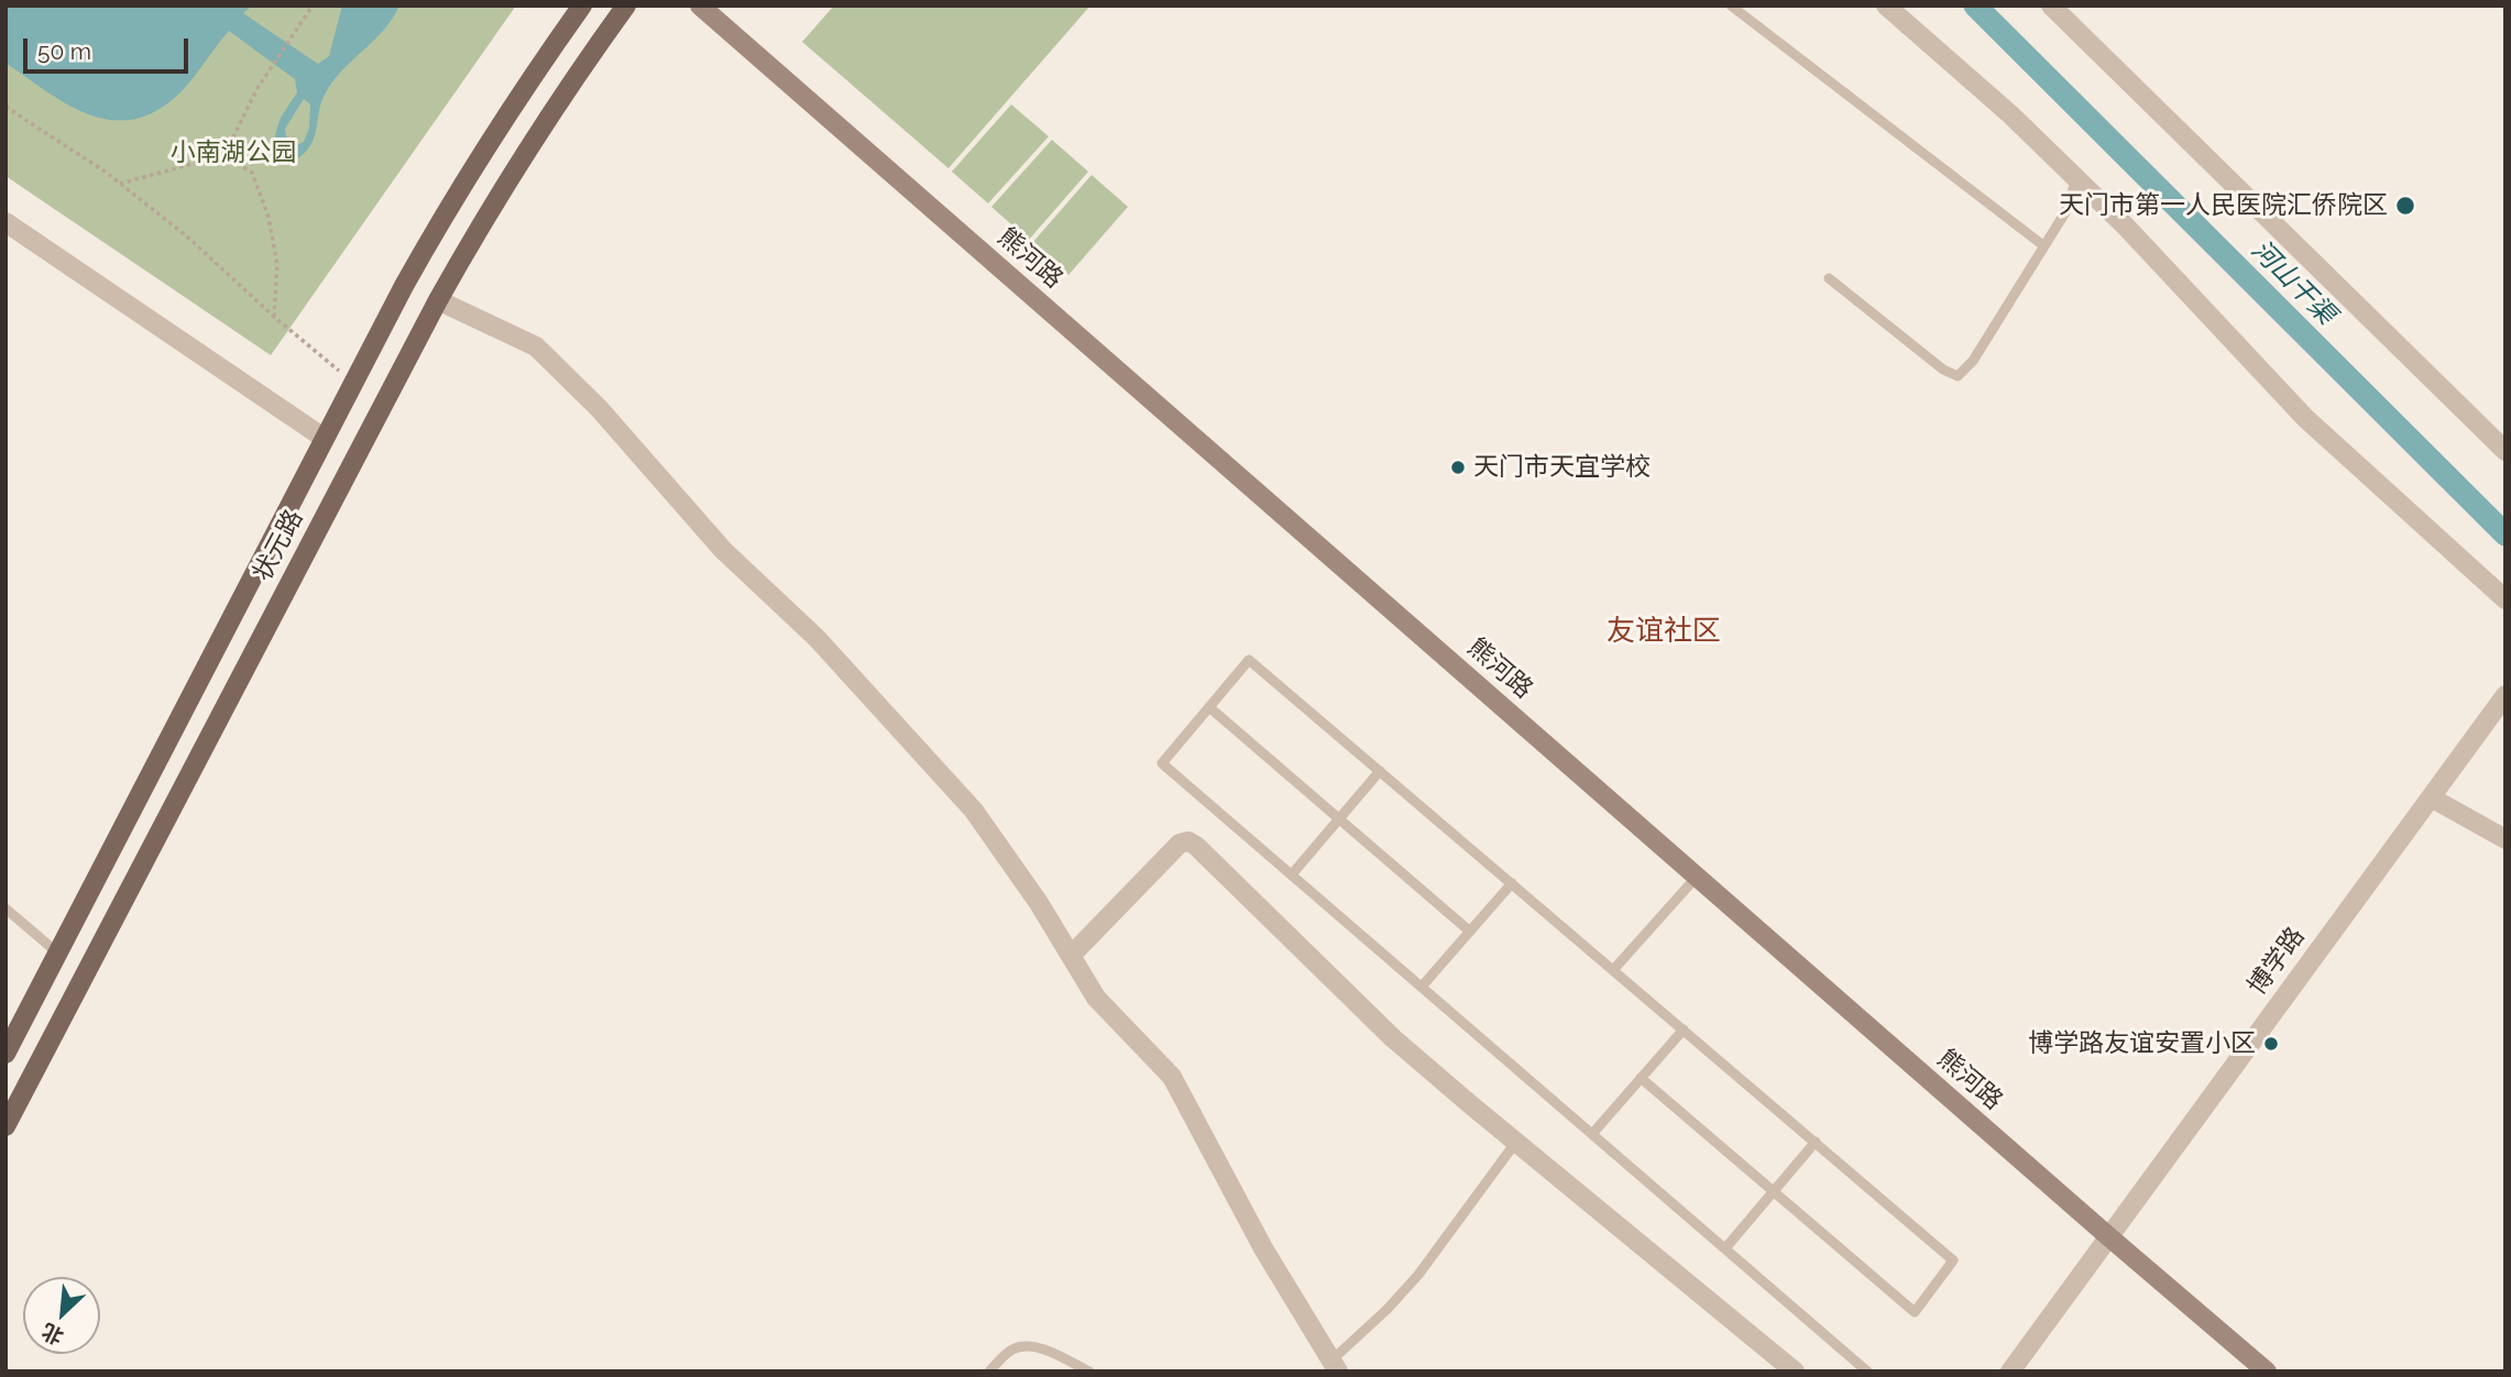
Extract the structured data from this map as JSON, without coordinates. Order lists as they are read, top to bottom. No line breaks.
{"streets":{"main road":["状元路"],"street":["熊河路","博学路"]},"crossings":[["熊河路","博学路"]],"districts":["友谊社区"],"water":["河山干渠"],"parks":["小南湖公园"],"places":["天门市第一人民医院汇侨院区","天门市天宜学校","博学路友谊安置小区"],"scale_bar":"50 m","north":"bottom left"}
